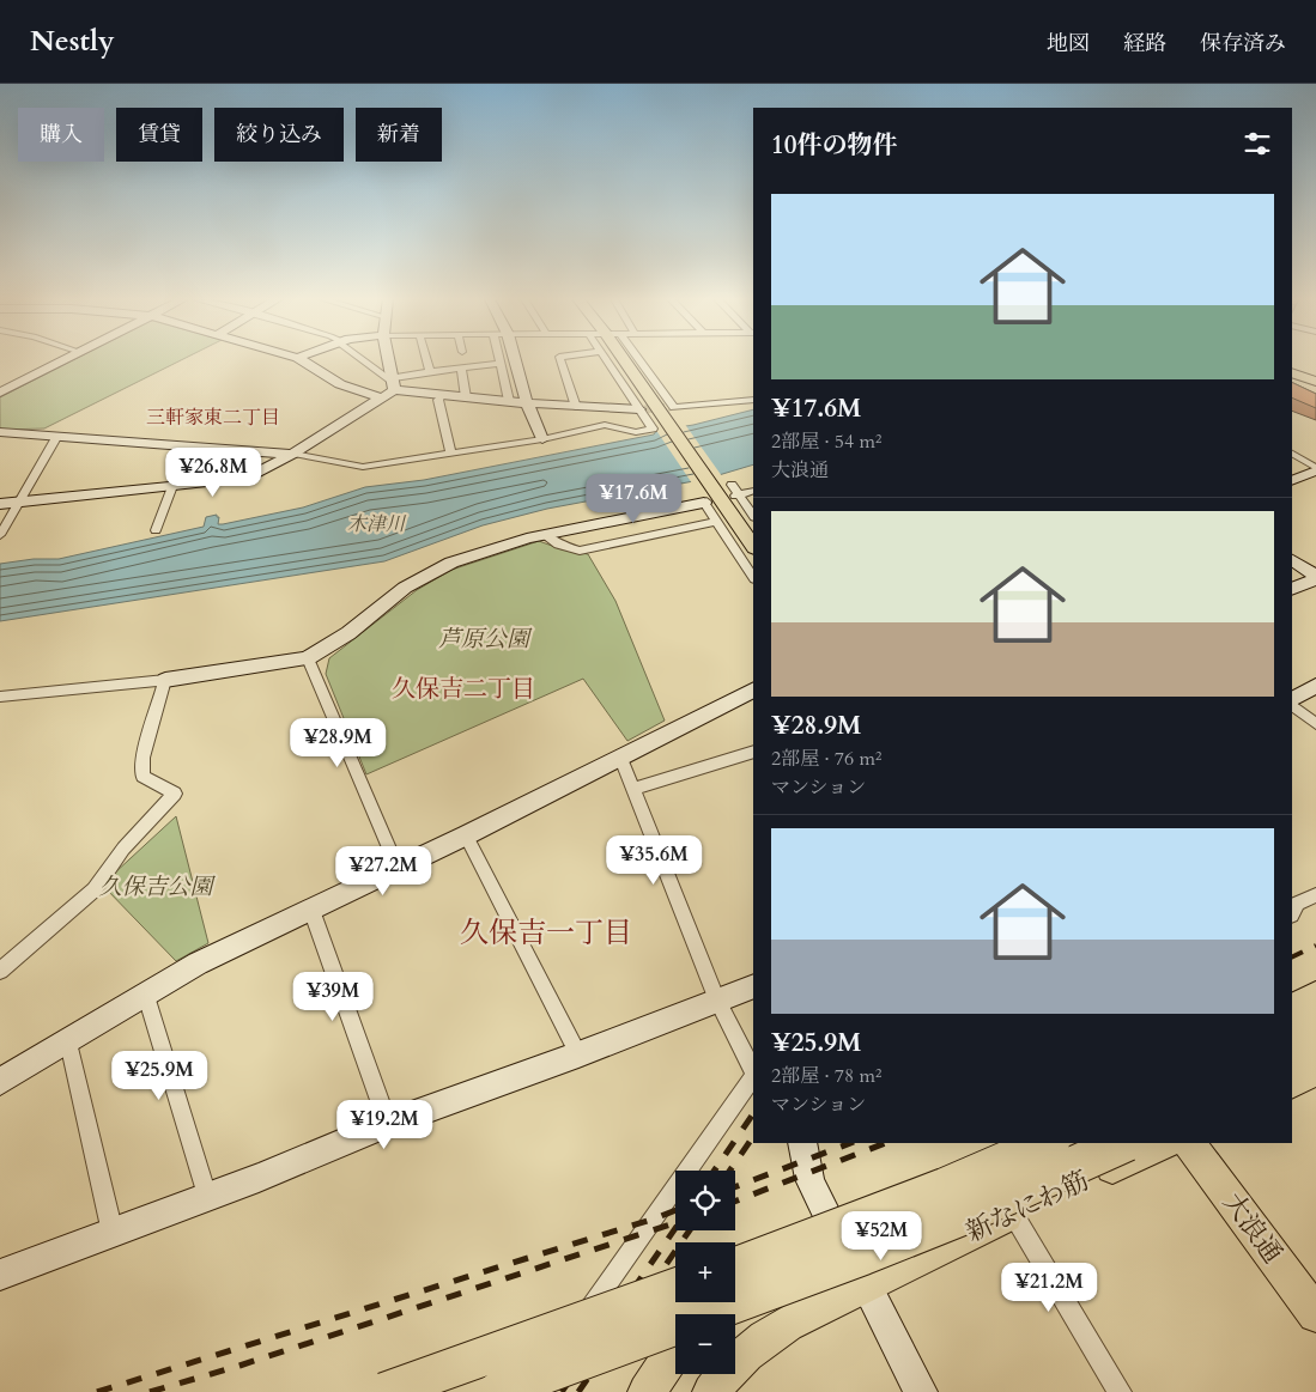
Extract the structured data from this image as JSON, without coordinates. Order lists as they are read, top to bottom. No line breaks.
{"streets":{"main road":["新なにわ筋","大浪通"]},"districts":["三軒家東二丁目","久保吉二丁目","久保吉一丁目"],"water":["木津川"],"parks":["芦原公園","久保吉公園"],"page":{"header":"Nestly","nav":["地図","経路","保存済み"],"chip":["購入","賃貸","絞り込み","新着"],"heading":"10件の物件","list":[{"name":"¥17.6M","note":"2部屋 · 54 m² · 大浪通"},{"name":"¥28.9M","note":"2部屋 · 76 m² · マンション"},{"name":"¥25.9M","note":"2部屋 · 78 m² · マンション"}],"price":["¥26.8M","¥17.6M","¥28.9M","¥35.6M","¥27.2M","¥39M","¥25.9M","¥19.2M","¥52M","¥21.2M"],"map_buttons":["+","−"]}}
